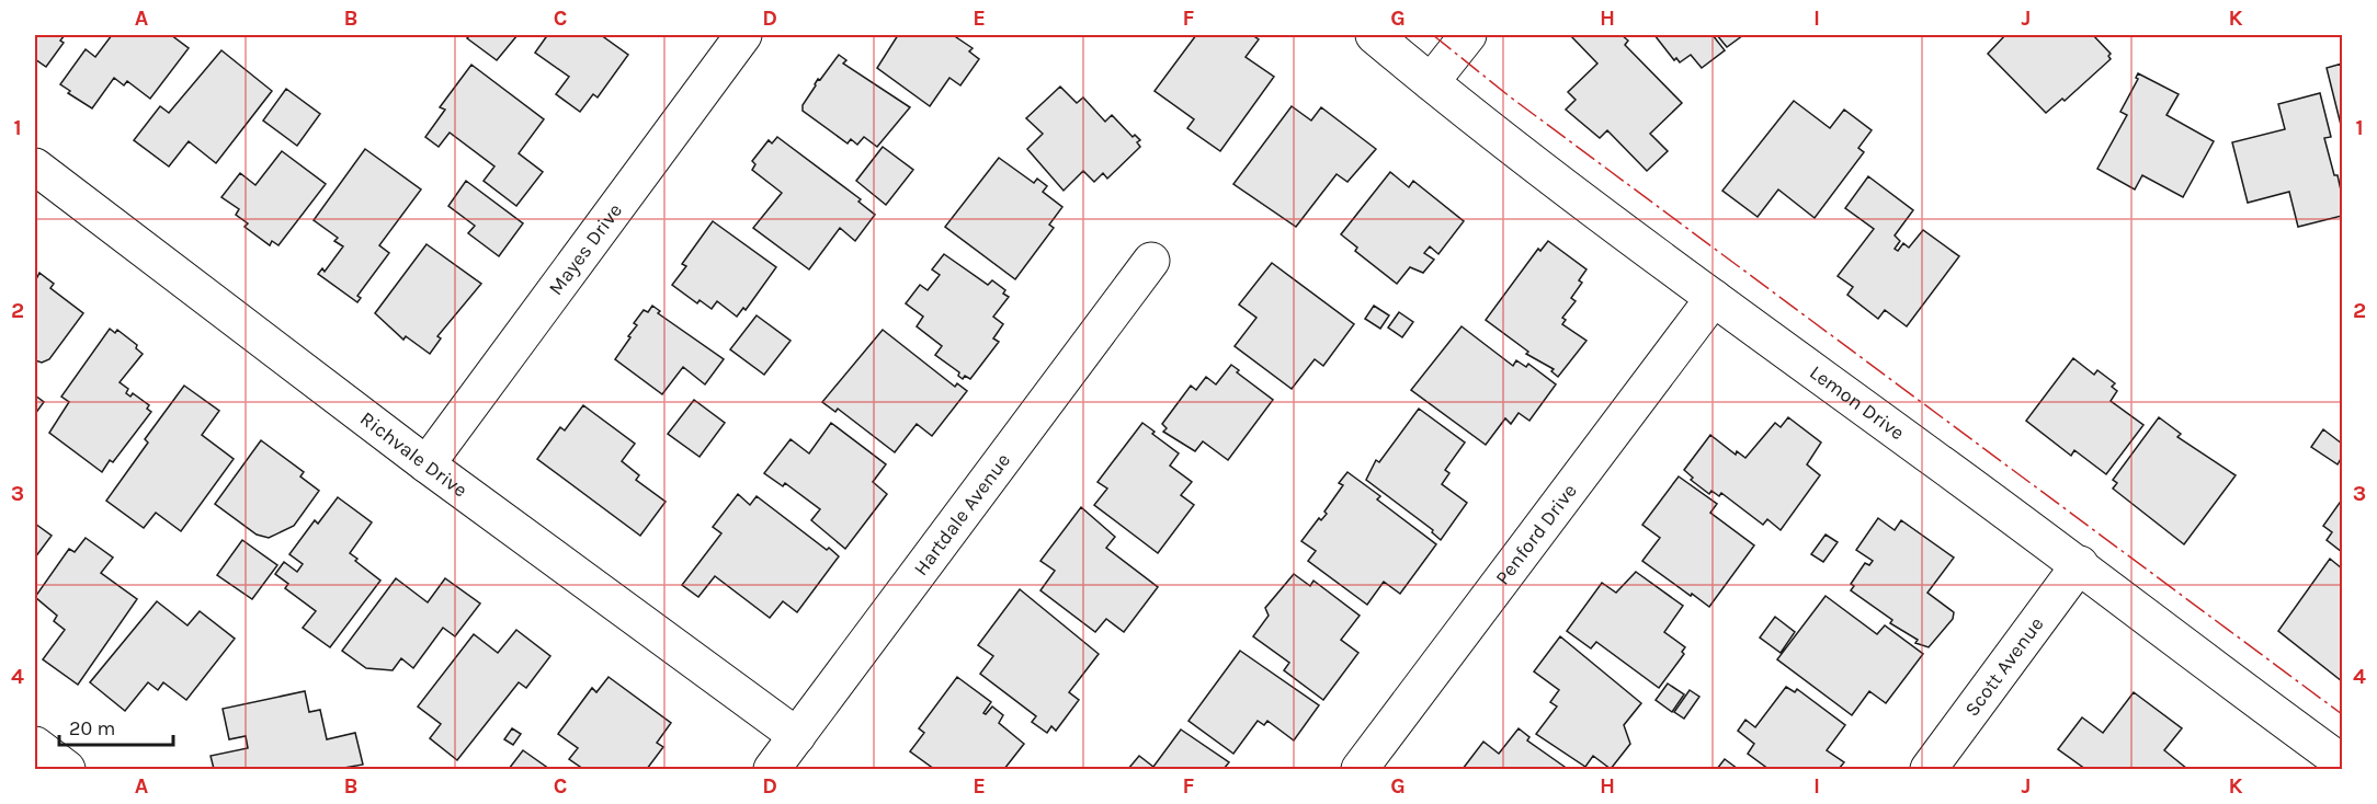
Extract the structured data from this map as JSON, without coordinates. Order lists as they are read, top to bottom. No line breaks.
{"streets":{"street":["Mayes Drive","Lemon Drive","Richvale Drive","Hartdale Avenue","Penford Drive","Scott Avenue"]},"crossings":[["Mayes Drive","Richvale Drive"],["Lemon Drive","Penford Drive"],["Lemon Drive","Scott Avenue"],["Richvale Drive","Hartdale Avenue"]],"scale_bar":"20 m","grid":{"columns":["A","B","C","D","E","F","G","H","I","J","K"],"rows":["1","2","3","4"]}}
